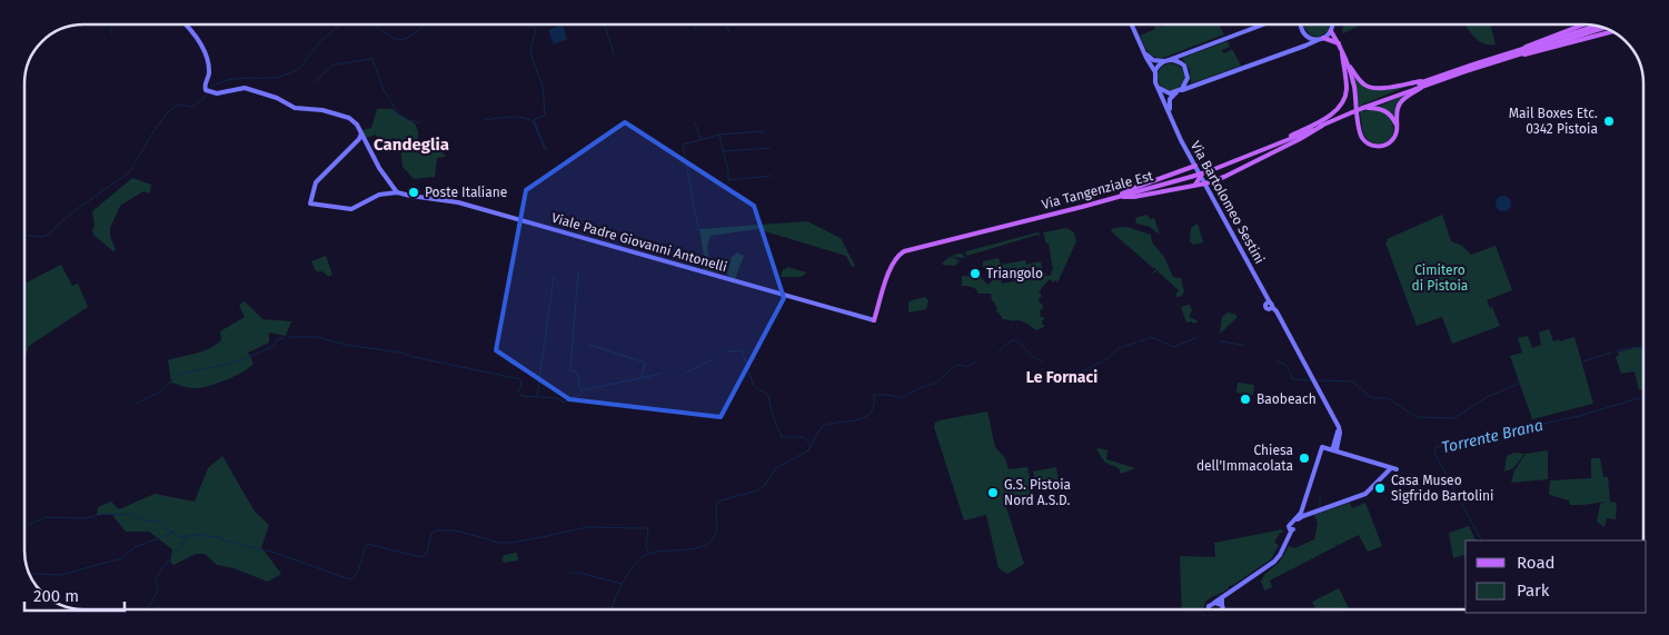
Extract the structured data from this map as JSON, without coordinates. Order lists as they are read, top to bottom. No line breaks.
{"streets":{"main road":["Via Tangenziale Est","Via Bartolomeo Sestini","Viale Padre Giovanni Antonelli"]},"crossings":[["Via Tangenziale Est","Viale Padre Giovanni Antonelli"]],"districts":["Candeglia","Le Fornaci"],"water":["Torrente Brana"],"parks":["Cimitero di Pistoia"],"places":["Mail Boxes Etc. 0342 Pistoia","Poste Italiane","Triangolo","Baobeach","Chiesa dell'Immacolata","Casa Museo Sigfrido Bartolini","G.S. Pistoia Nord A.S.D."],"legend":["Road","Park"],"scale_bar":"200 m"}
